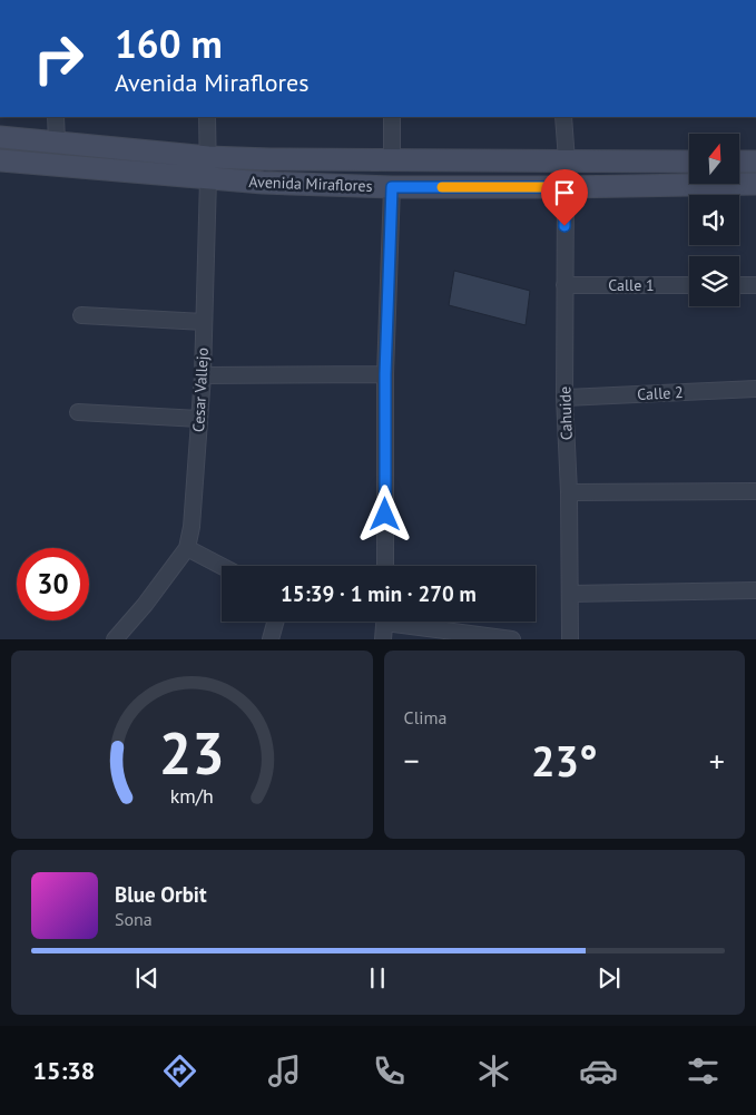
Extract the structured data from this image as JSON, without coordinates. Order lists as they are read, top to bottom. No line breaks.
{"streets":{"street":["Avenida Miraflores","Calle 1","Cesar Vallejo","Calle 2","Cahuide"]},"crossings":[["Avenida Miraflores","Cesar Vallejo"],["Avenida Miraflores","Cahuide"],["Calle 1","Cahuide"],["Calle 2","Cahuide"]],"north":"top","page":{"turn":["160 m","Avenida Miraflores"],"limit":"30","trip":"15:39 · 1 min · 270 m","tile":"Clima","heat":["−","23°","+"],"song":["Blue Orbit","Sona"],"tabs":"15:38","gauge":["23","km/h"]}}
